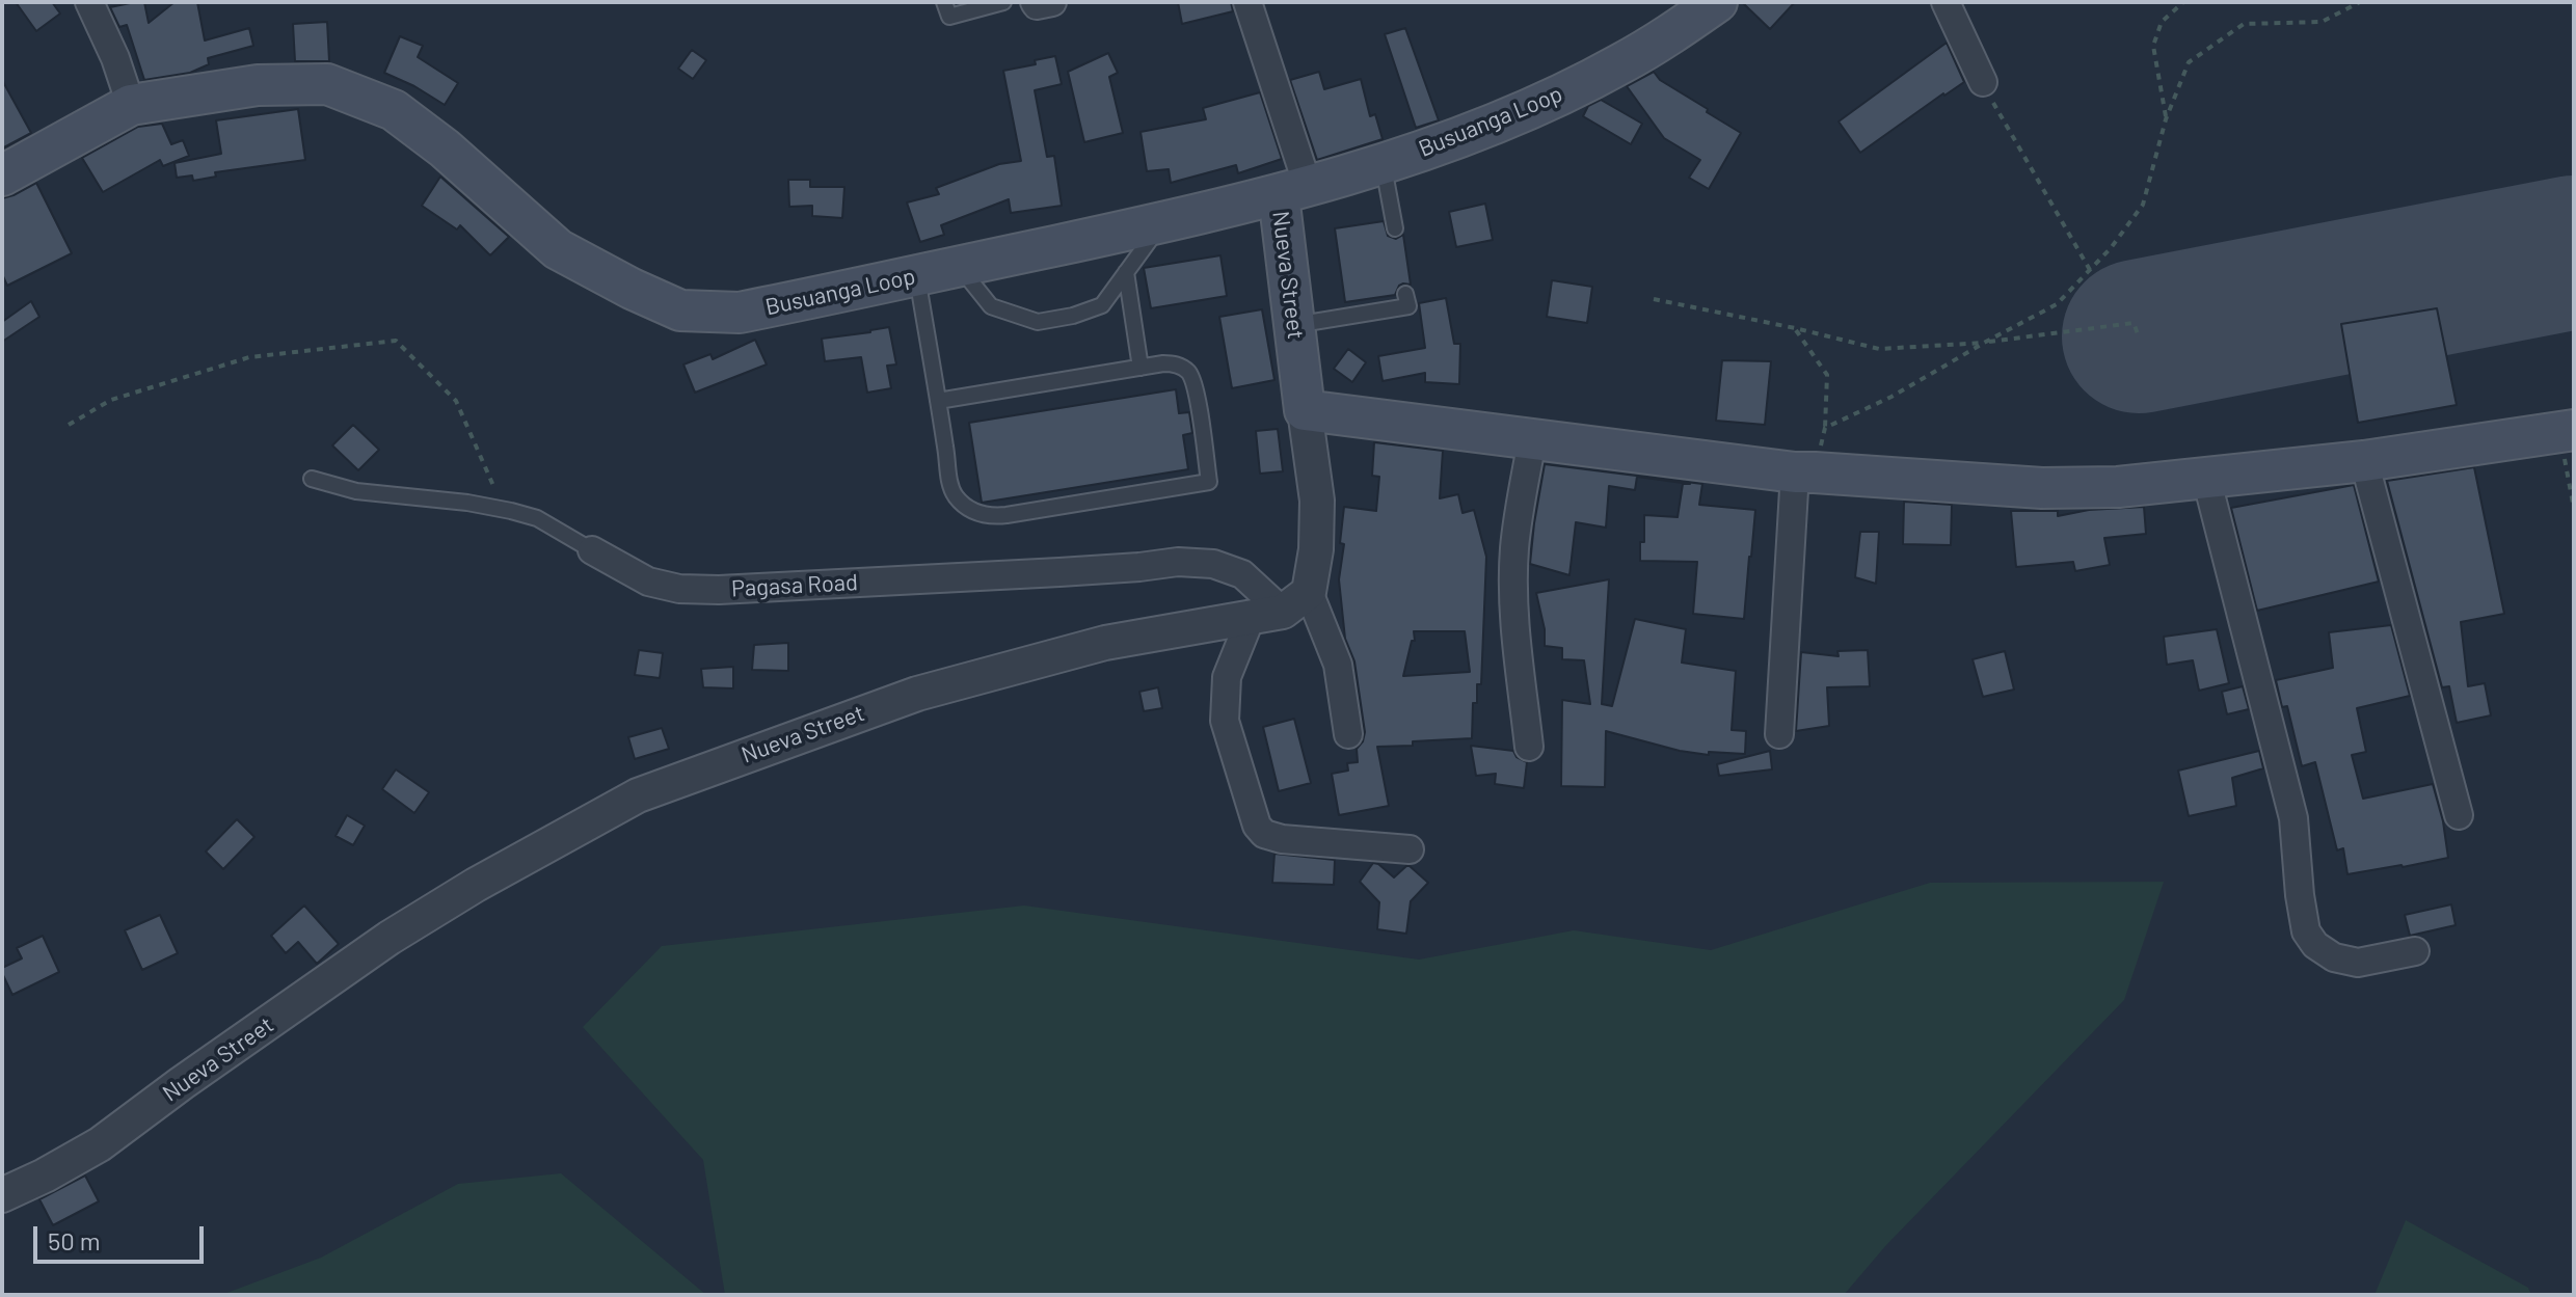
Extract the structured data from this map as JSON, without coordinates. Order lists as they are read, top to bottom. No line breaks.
{"streets":{"main road":["Busuanga Loop","Nueva Street"],"street":["Pagasa Road"]},"crossings":[["Busuanga Loop","Nueva Street"],["Nueva Street","Pagasa Road"]],"scale_bar":"50 m"}
